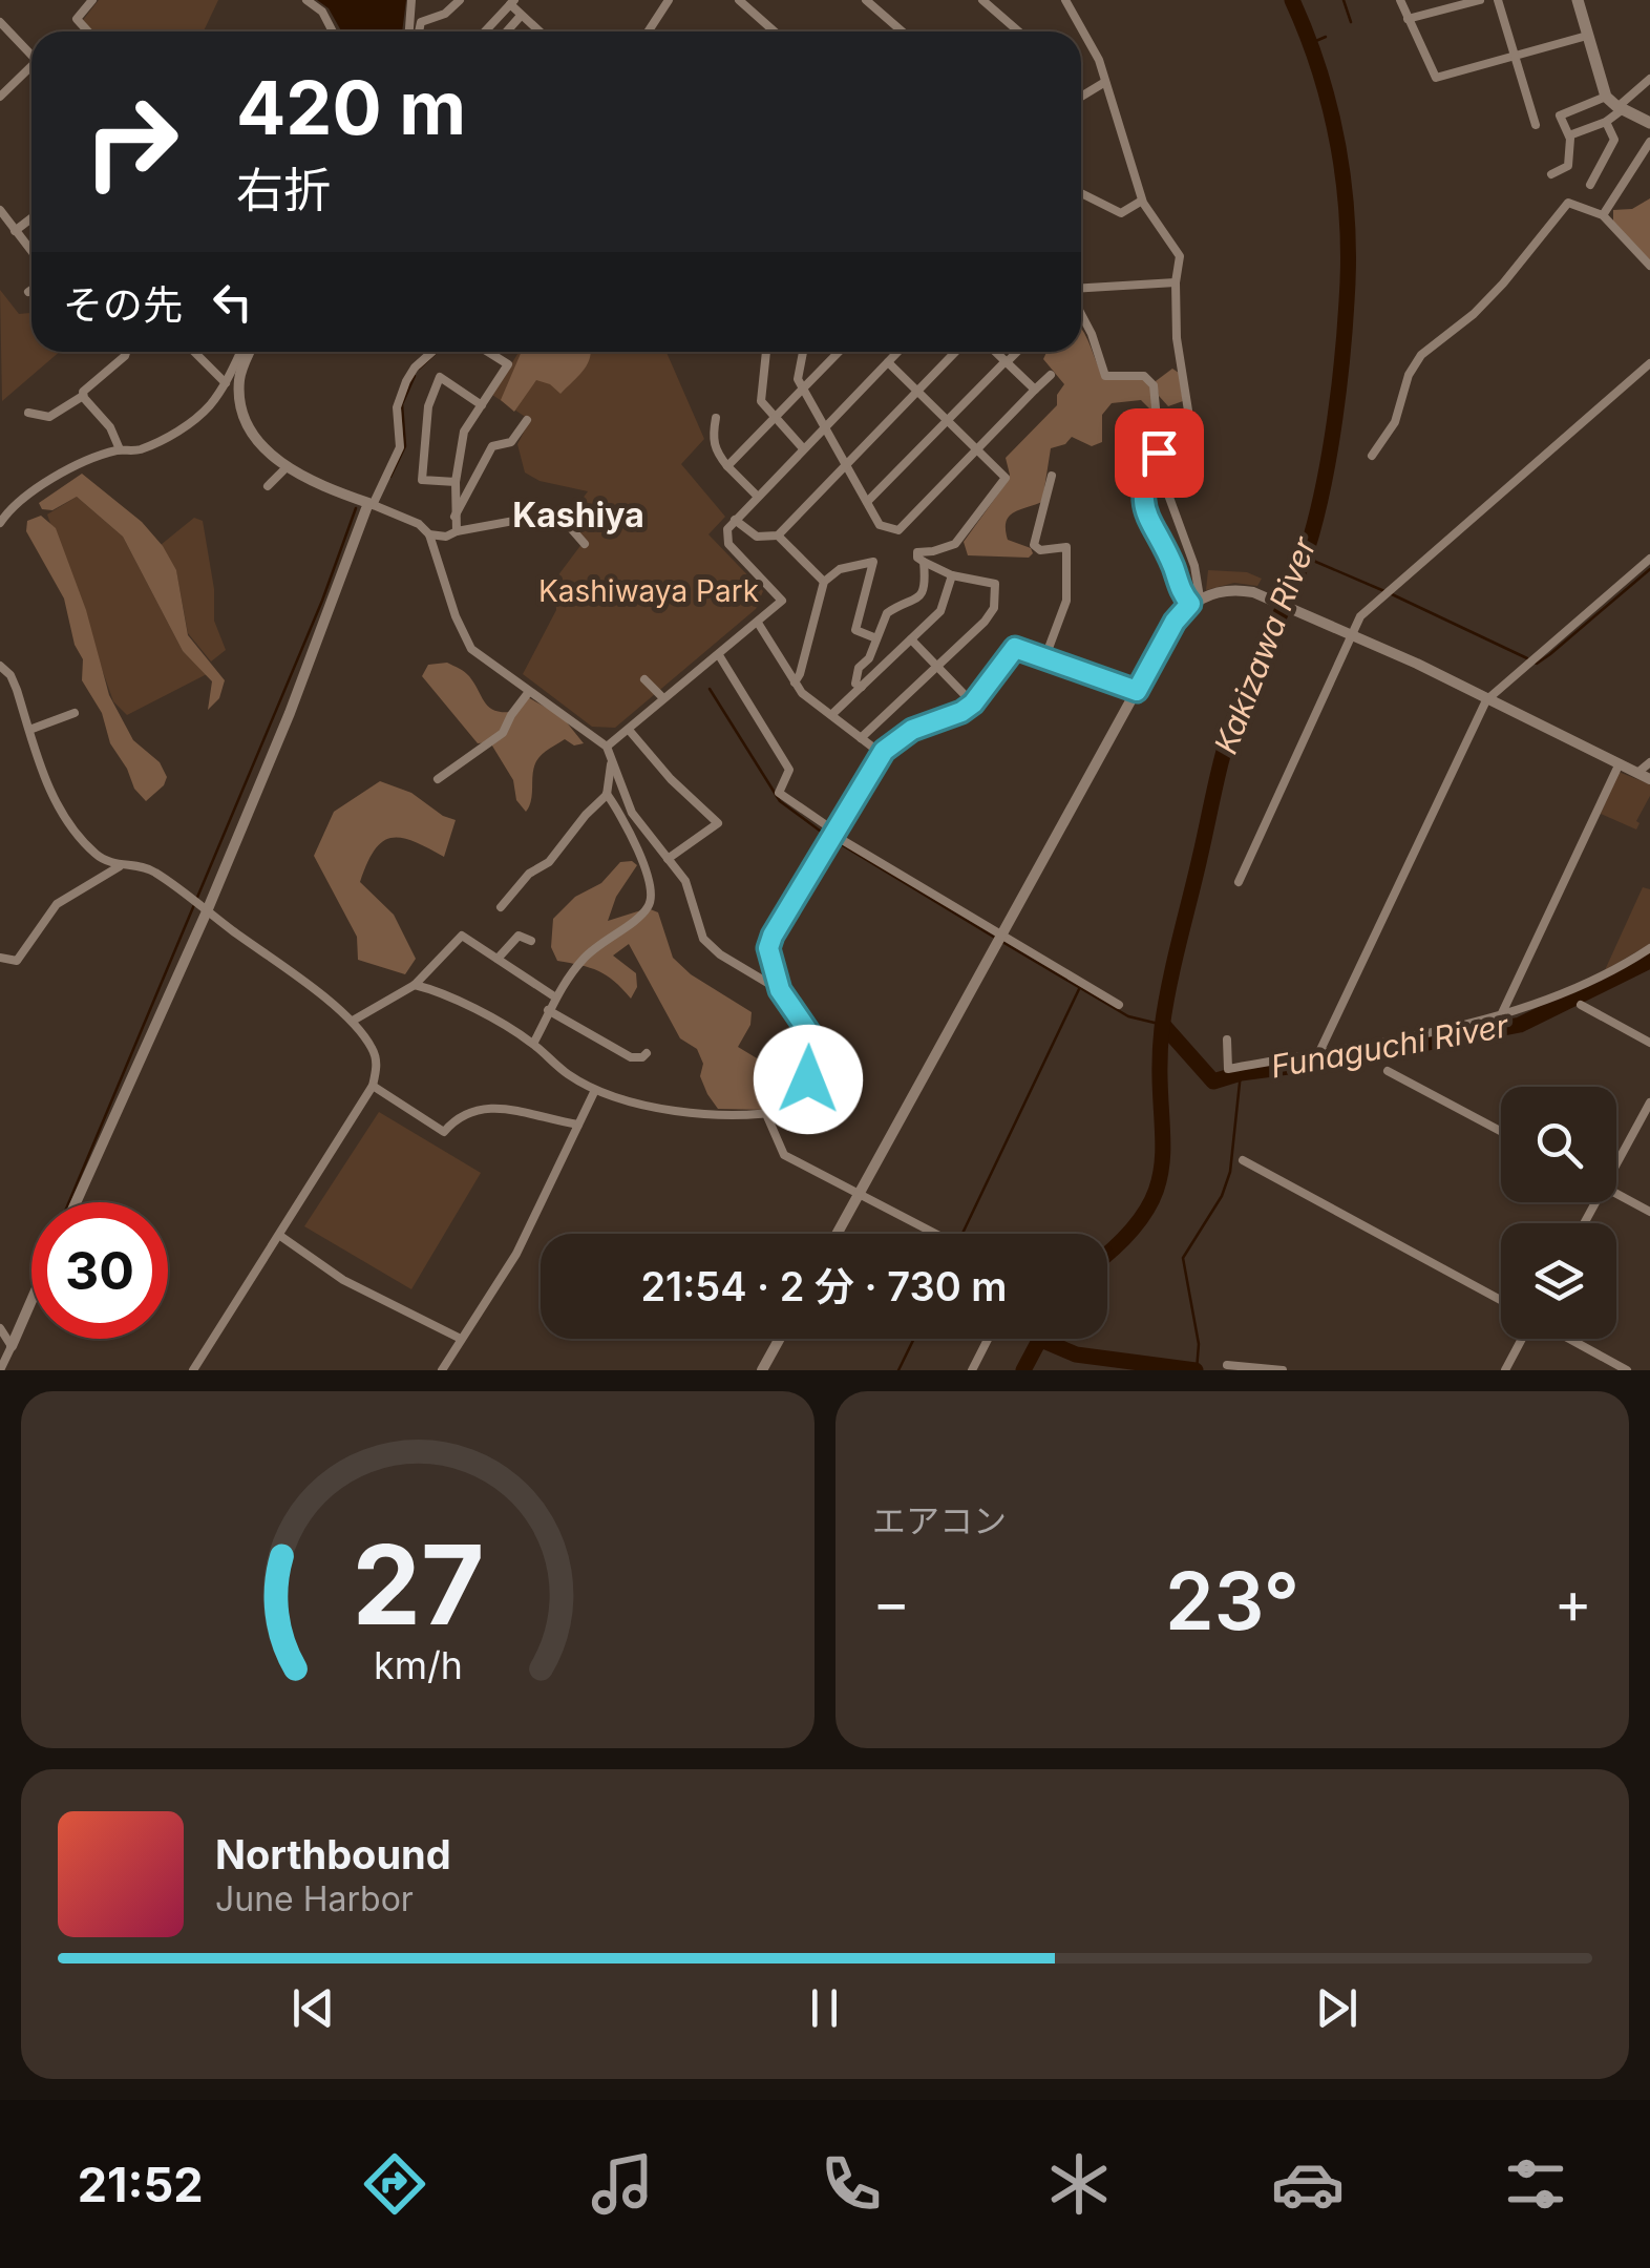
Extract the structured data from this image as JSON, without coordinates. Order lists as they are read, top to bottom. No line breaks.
{"districts":["Kashiya"],"water":["Kakizawa River","Funaguchi River"],"parks":["Kashiwaya Park"],"page":{"turn":["420 m","右折"],"then":"その先","limit":"30","trip":"21:54 · 2 分 · 730 m","tile":"エアコン","heat":["−","23°","+"],"song":["Northbound","June Harbor"],"tabs":"21:52","gauge":["27","km/h"]}}
